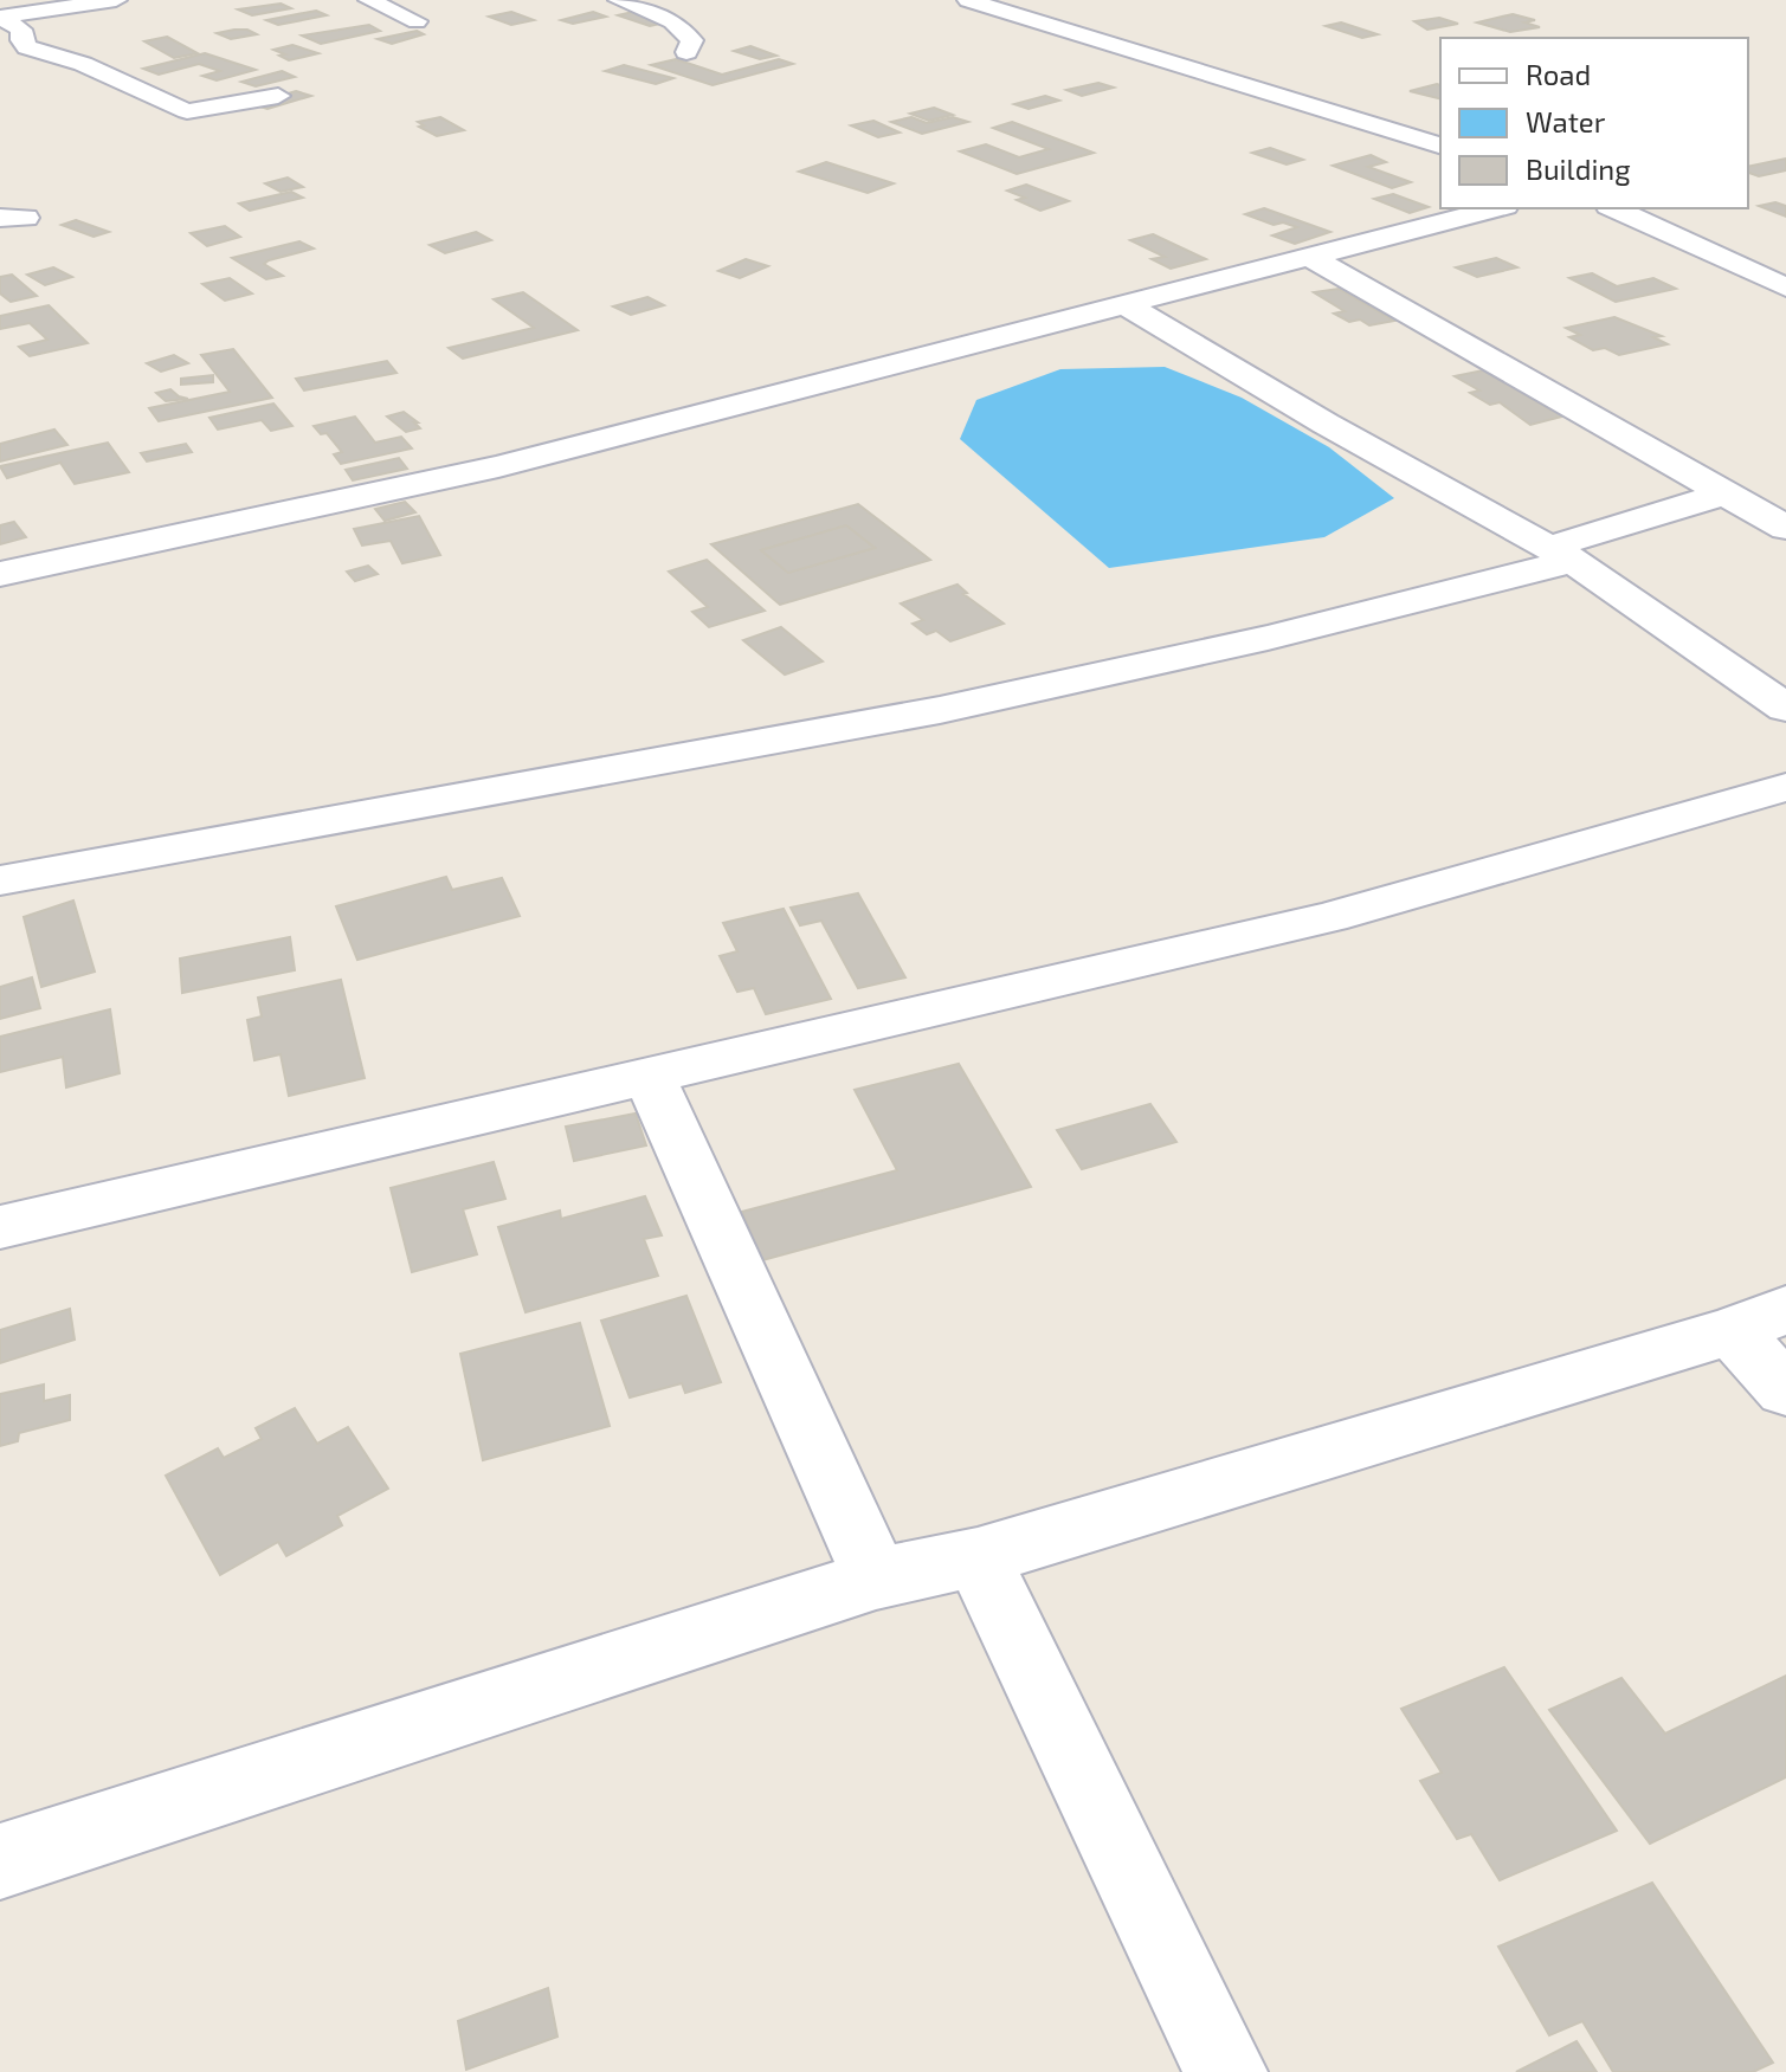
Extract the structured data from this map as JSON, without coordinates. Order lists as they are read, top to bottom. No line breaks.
{"legend":["Road","Water","Building"]}
